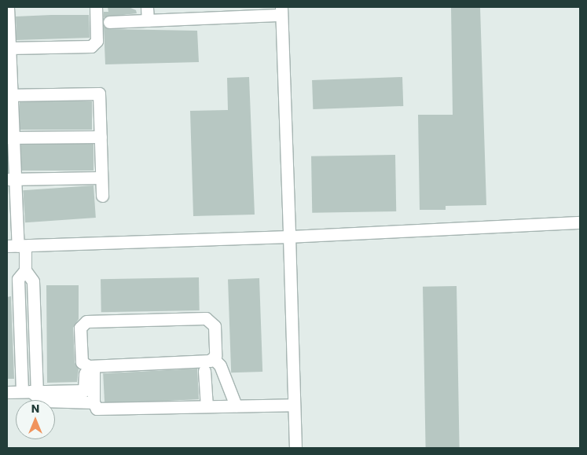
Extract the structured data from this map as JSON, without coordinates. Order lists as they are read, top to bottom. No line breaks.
{"north":"top"}
